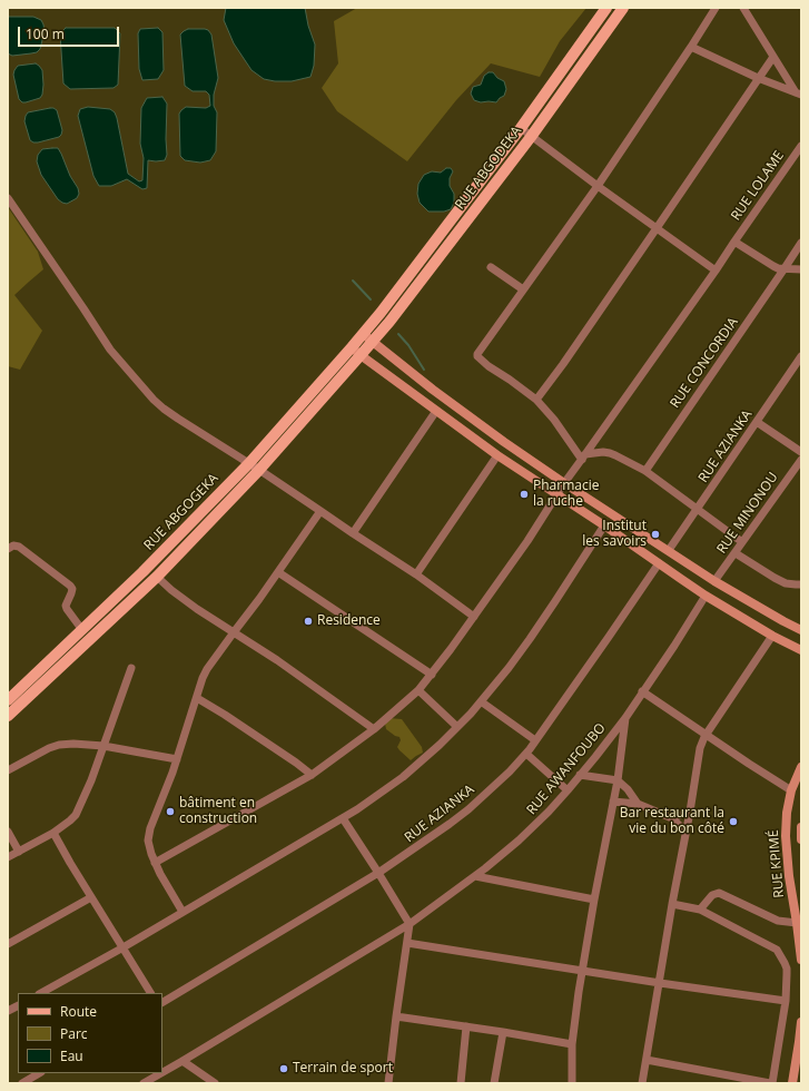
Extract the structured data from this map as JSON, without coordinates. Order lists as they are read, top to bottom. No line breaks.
{"streets":{"main road":["RUE ABGODEKA","RUE ABGOGEKA","RUE KPIMÉ"],"street":["RUE LOLAME","RUE CONCORDIA","RUE AZIANKA","RUE MINONOU","RUE AWANFOUBO"]},"crossings":[["RUE ABGODEKA","RUE ABGOGEKA"]],"places":["Pharmacie la ruche","Institut les savoirs","Residence","bâtiment en construction","Bar restaurant la vie du bon côté","Terrain de sport"],"legend":["Route","Parc","Eau"],"scale_bar":"100 m"}
